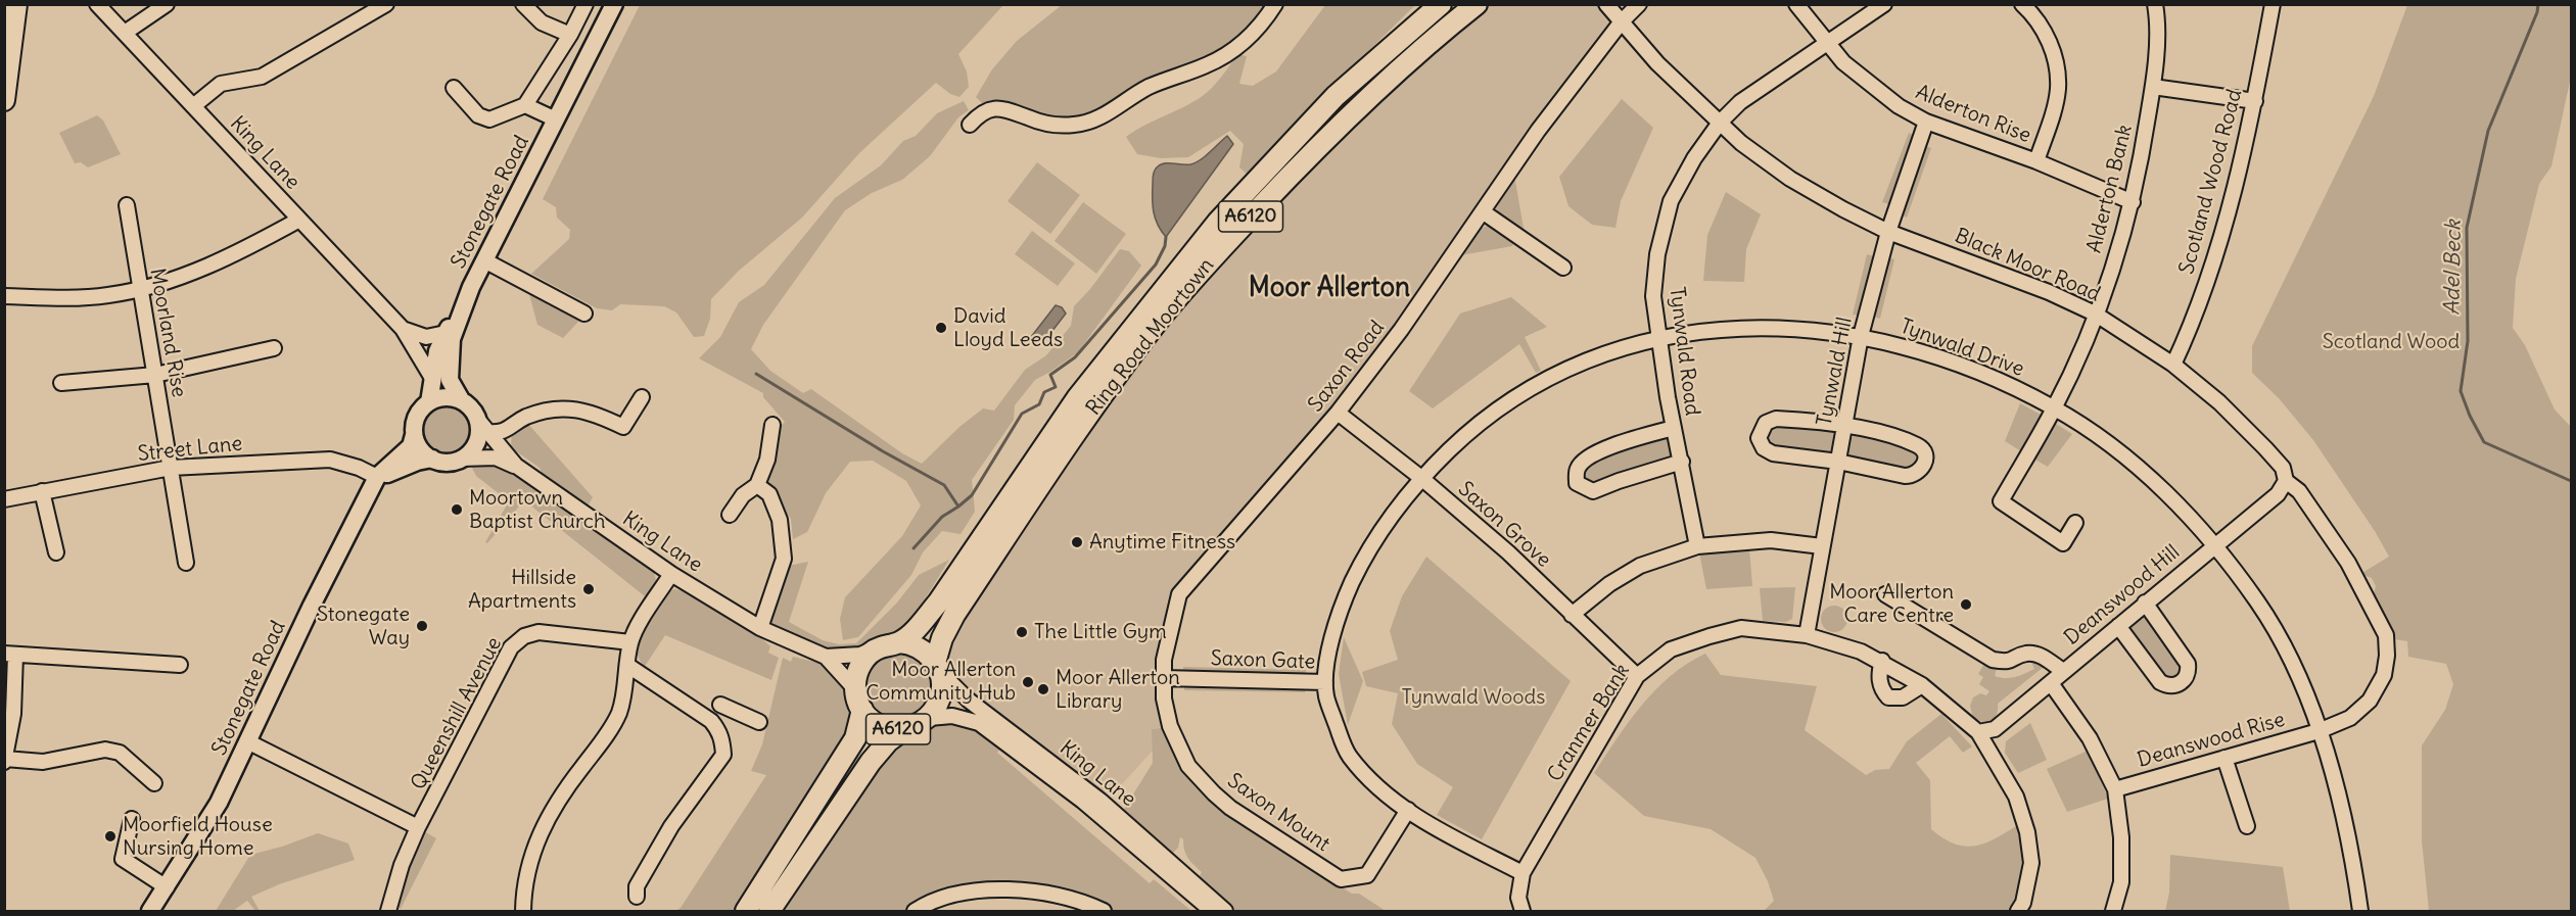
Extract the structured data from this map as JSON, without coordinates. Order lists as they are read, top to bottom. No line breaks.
{"streets":{"highway":["A6120","Ring Road Moortown"],"main road":["Stonegate Road"],"street":["Alderton Rise","King Lane","Scotland Wood Road","Alderton Bank","Black Moor Road","Moorland Rise","Tynwald Drive","Tynwald Road","Saxon Road","Tynwald Hill","Street Lane","Saxon Grove","Deanswood Hill","Saxon Gate","Queenshill Avenue","Cranmer Bank","Deanswood Rise","Saxon Mount"]},"crossings":[["Alderton Rise","Alderton Bank"],["Alderton Rise","Tynwald Road"],["Alderton Rise","Tynwald Hill"],["King Lane","Stonegate Road"],["King Lane","A6120"],["King Lane","Ring Road Moortown"],["Scotland Wood Road","Black Moor Road"],["Alderton Bank","Black Moor Road"],["Alderton Bank","Tynwald Drive"],["Stonegate Road","Street Lane"],["A6120","Ring Road Moortown"],["Black Moor Road","Tynwald Drive"],["Black Moor Road","Tynwald Road"],["Black Moor Road","Saxon Road"],["Black Moor Road","Tynwald Hill"],["Black Moor Road","Deanswood Hill"],["Black Moor Road","Deanswood Rise"],["Moorland Rise","Street Lane"],["Tynwald Drive","Tynwald Road"],["Tynwald Drive","Tynwald Hill"],["Tynwald Drive","Saxon Grove"],["Tynwald Drive","Deanswood Hill"],["Tynwald Drive","Saxon Gate"],["Tynwald Drive","Cranmer Bank"],["Tynwald Drive","Deanswood Rise"],["Tynwald Drive","Saxon Mount"],["Saxon Road","Saxon Grove"],["Saxon Road","Saxon Gate"],["Saxon Road","Saxon Mount"],["Tynwald Hill","Cranmer Bank"],["Saxon Grove","Cranmer Bank"],["Deanswood Hill","Cranmer Bank"],["Saxon Gate","Saxon Mount"]],"districts":["Moor Allerton"],"water":["Adel Beck"],"parks":["Scotland Wood","Tynwald Woods"],"places":["David Lloyd Leeds","Moortown Baptist Church","Anytime Fitness","Hillside Apartments","Moor Allerton Care Centre","Stonegate Way","The Little Gym","Moor Allerton Community Hub","Moor Allerton Library","Moorfield House Nursing Home"]}
